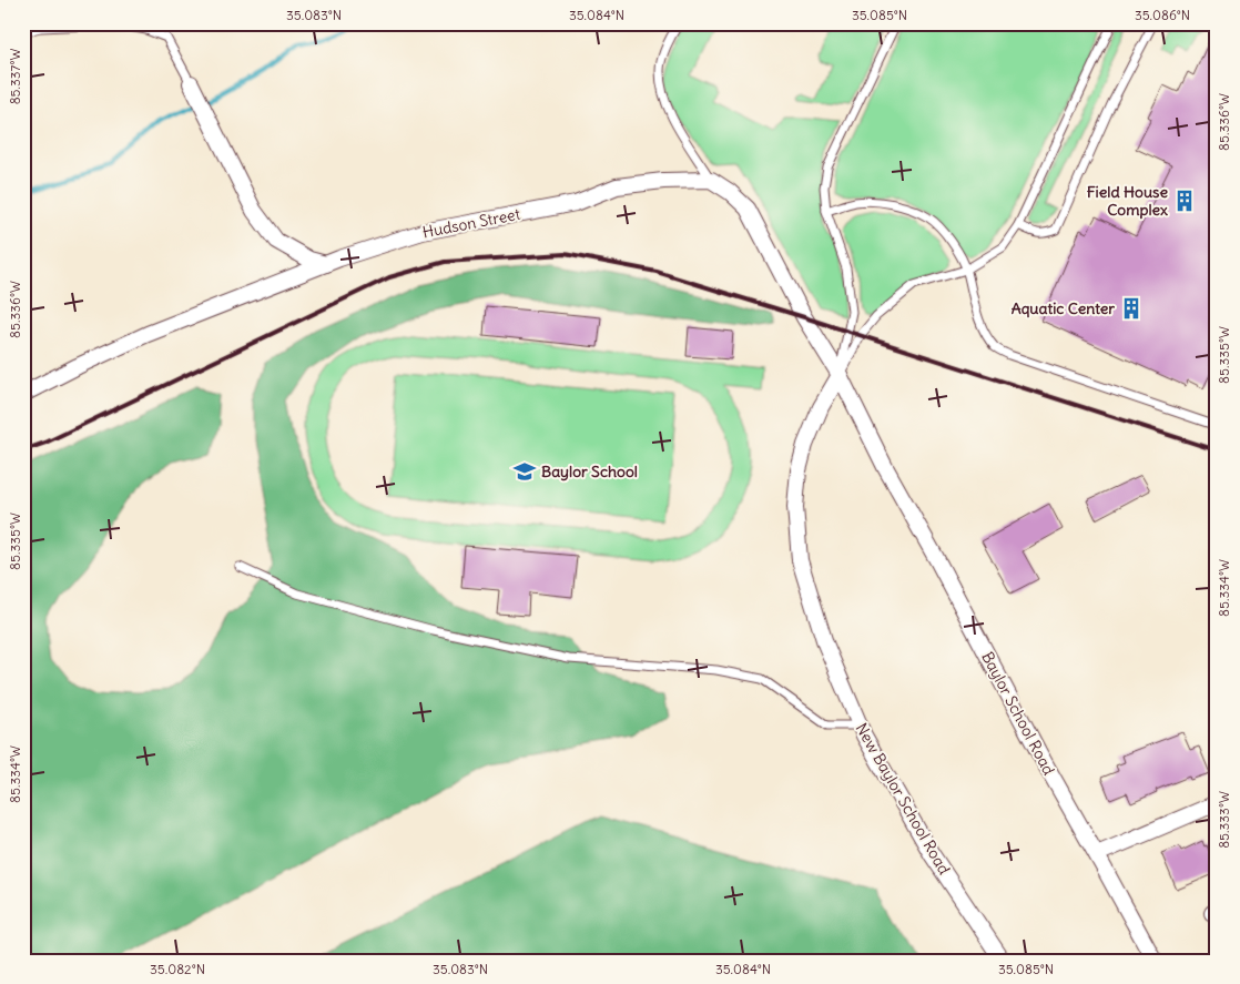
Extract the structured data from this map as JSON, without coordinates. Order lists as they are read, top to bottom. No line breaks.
{"streets":{"street":["Hudson Street","Baylor School Road","New Baylor School Road"]},"crossings":[["Baylor School Road","New Baylor School Road"]],"places":{"building":["Field House Complex","Aquatic Center"],"school or university":["Baylor School"]},"coordinates":["35.083°N","35.084°N","35.085°N","35.086°N","85.337°W","85.336°W","85.335°W","85.334°W","85.333°W","35.082°N"]}
